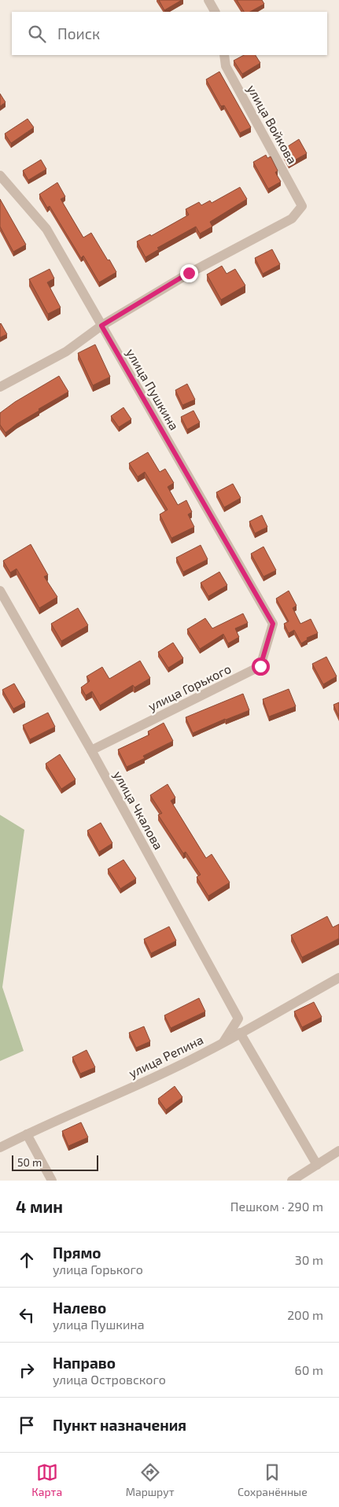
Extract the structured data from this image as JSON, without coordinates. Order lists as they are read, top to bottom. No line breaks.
{"streets":{"street":["улица Войкова","улица Пушкина","улица Горького","улица Чкалова","улица Репина"]},"crossings":[["улица Войкова","улица Пушкина"],["улица Пушкина","улица Горького"],["улица Горького","улица Чкалова"],["улица Чкалова","улица Репина"]],"scale_bar":"50 m","page":{"search":"Поиск","scale":"50 m","heading":["4 мин","Пешком · 290 m"],"list":[["Прямо","улица Горького","30 m"],["Налево","улица Пушкина","200 m"],["Направо","улица Островского","60 m"],"Пункт назначения"],"nav":["Карта","Маршрут","Сохранённые"]}}
